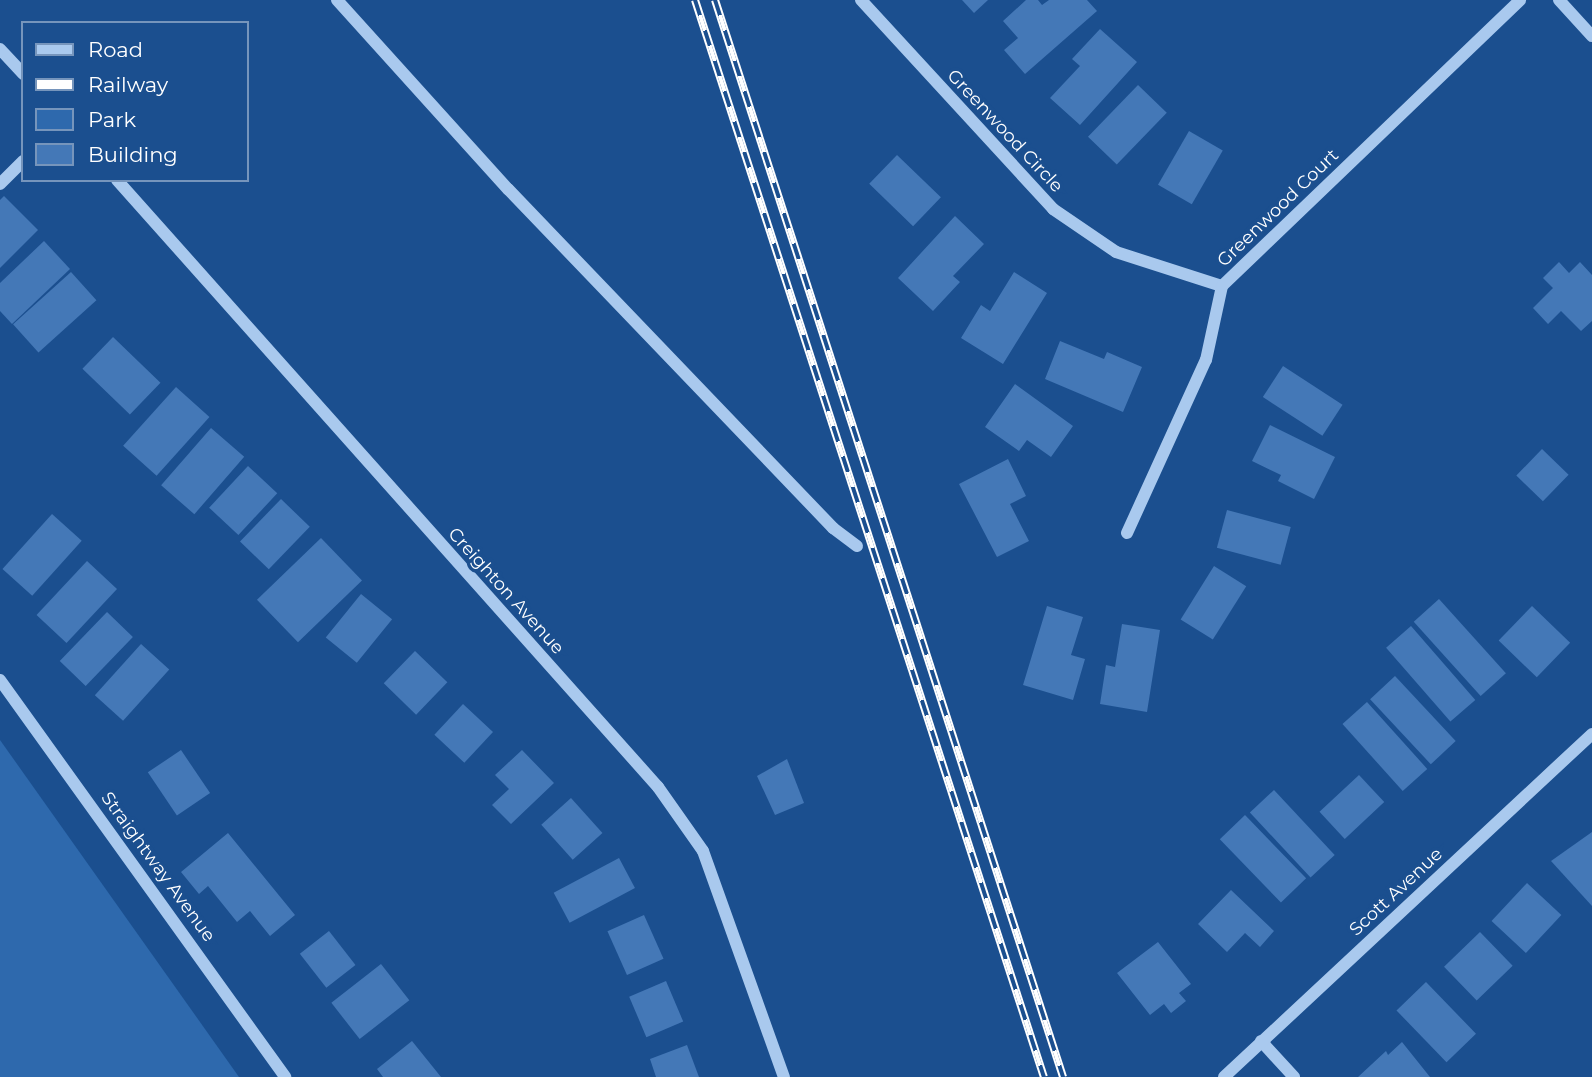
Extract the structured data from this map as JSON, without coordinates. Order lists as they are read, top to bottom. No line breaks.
{"streets":{"street":["Greenwood Circle","Greenwood Court","Creighton Avenue","Straightway Avenue","Scott Avenue"]},"crossings":[["Greenwood Circle","Greenwood Court"]],"legend":["Road","Railway","Park","Building"]}
